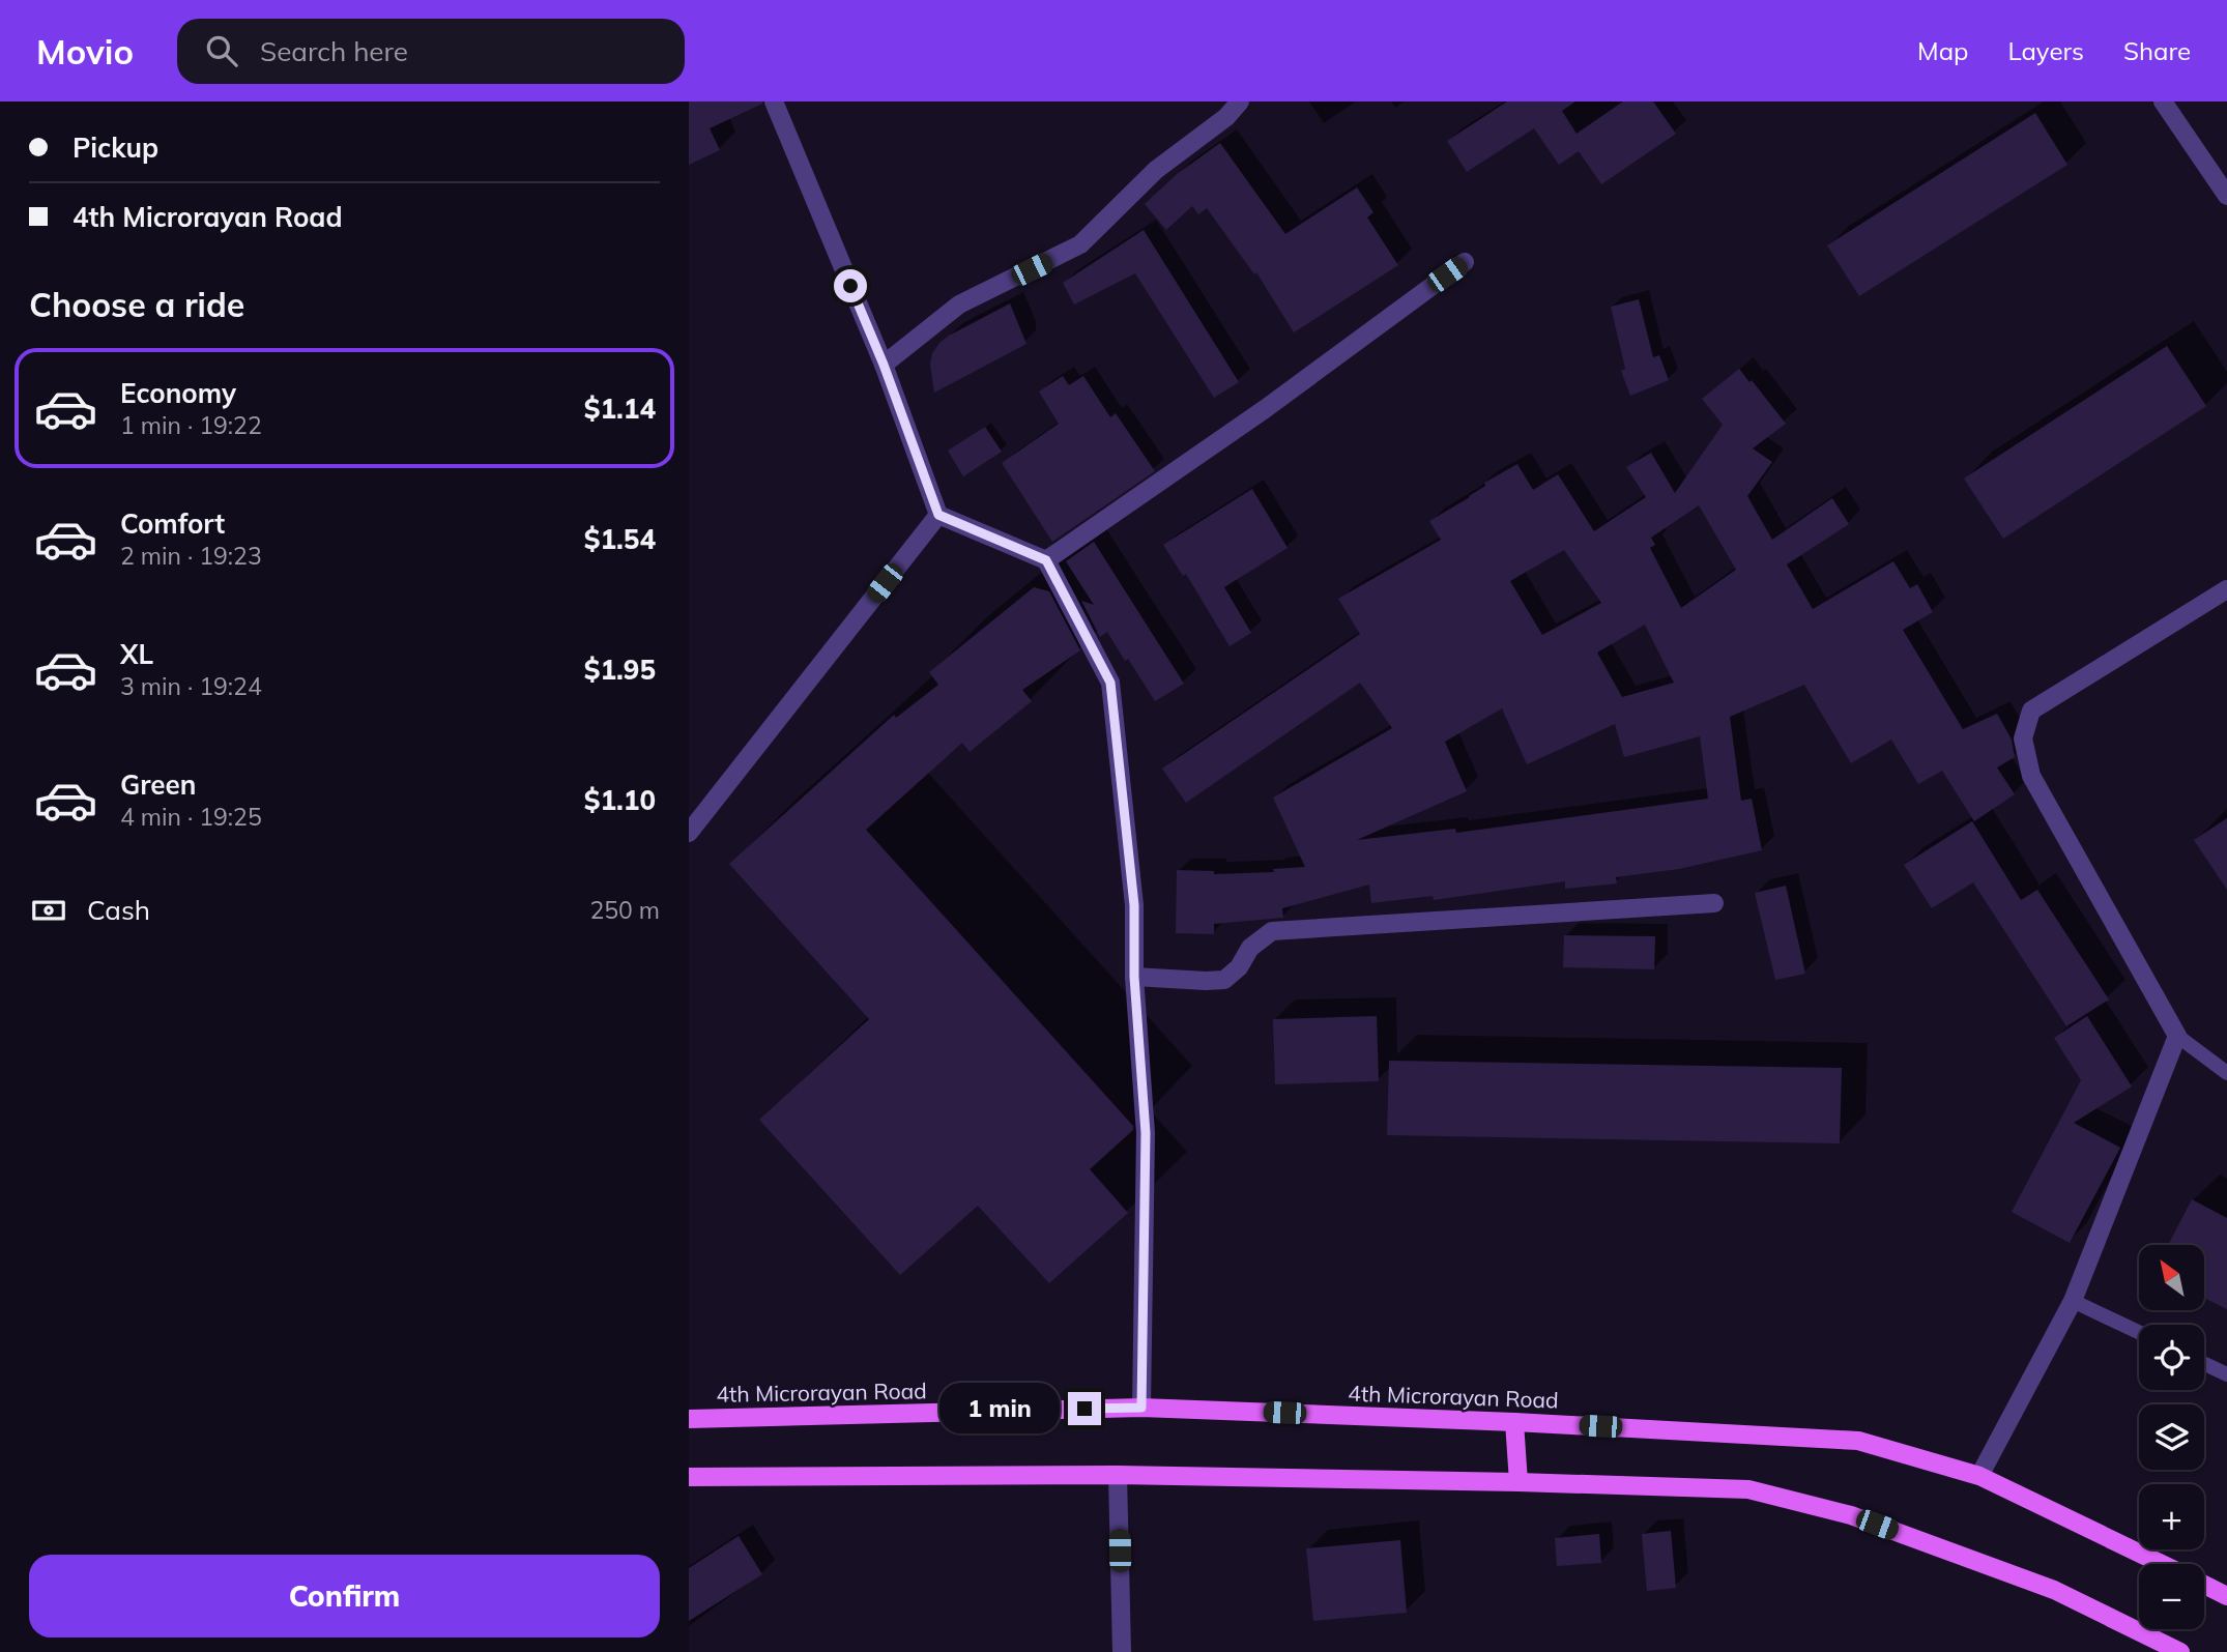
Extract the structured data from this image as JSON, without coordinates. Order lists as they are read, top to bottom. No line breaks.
{"streets":{"main road":["4th Microrayan Road"]},"north":"top left","page":{"header":"Movio","search":"Search here","nav":["Map","Layers","Share"],"banner":["Pickup","4th Microrayan Road"],"heading":"Choose a ride","list":[{"name":"Economy","note":"1 min · 19:22","value":"$1.14"},{"name":"Comfort","note":"2 min · 19:23","value":"$1.54"},{"name":"XL","note":"3 min · 19:24","value":"$1.95"},{"name":"Green","note":"4 min · 19:25","value":"$1.10"}],"pay":["Cash","250 m"],"map_buttons":["+","−"],"bubble":"1 min","buttons":"Confirm"}}
